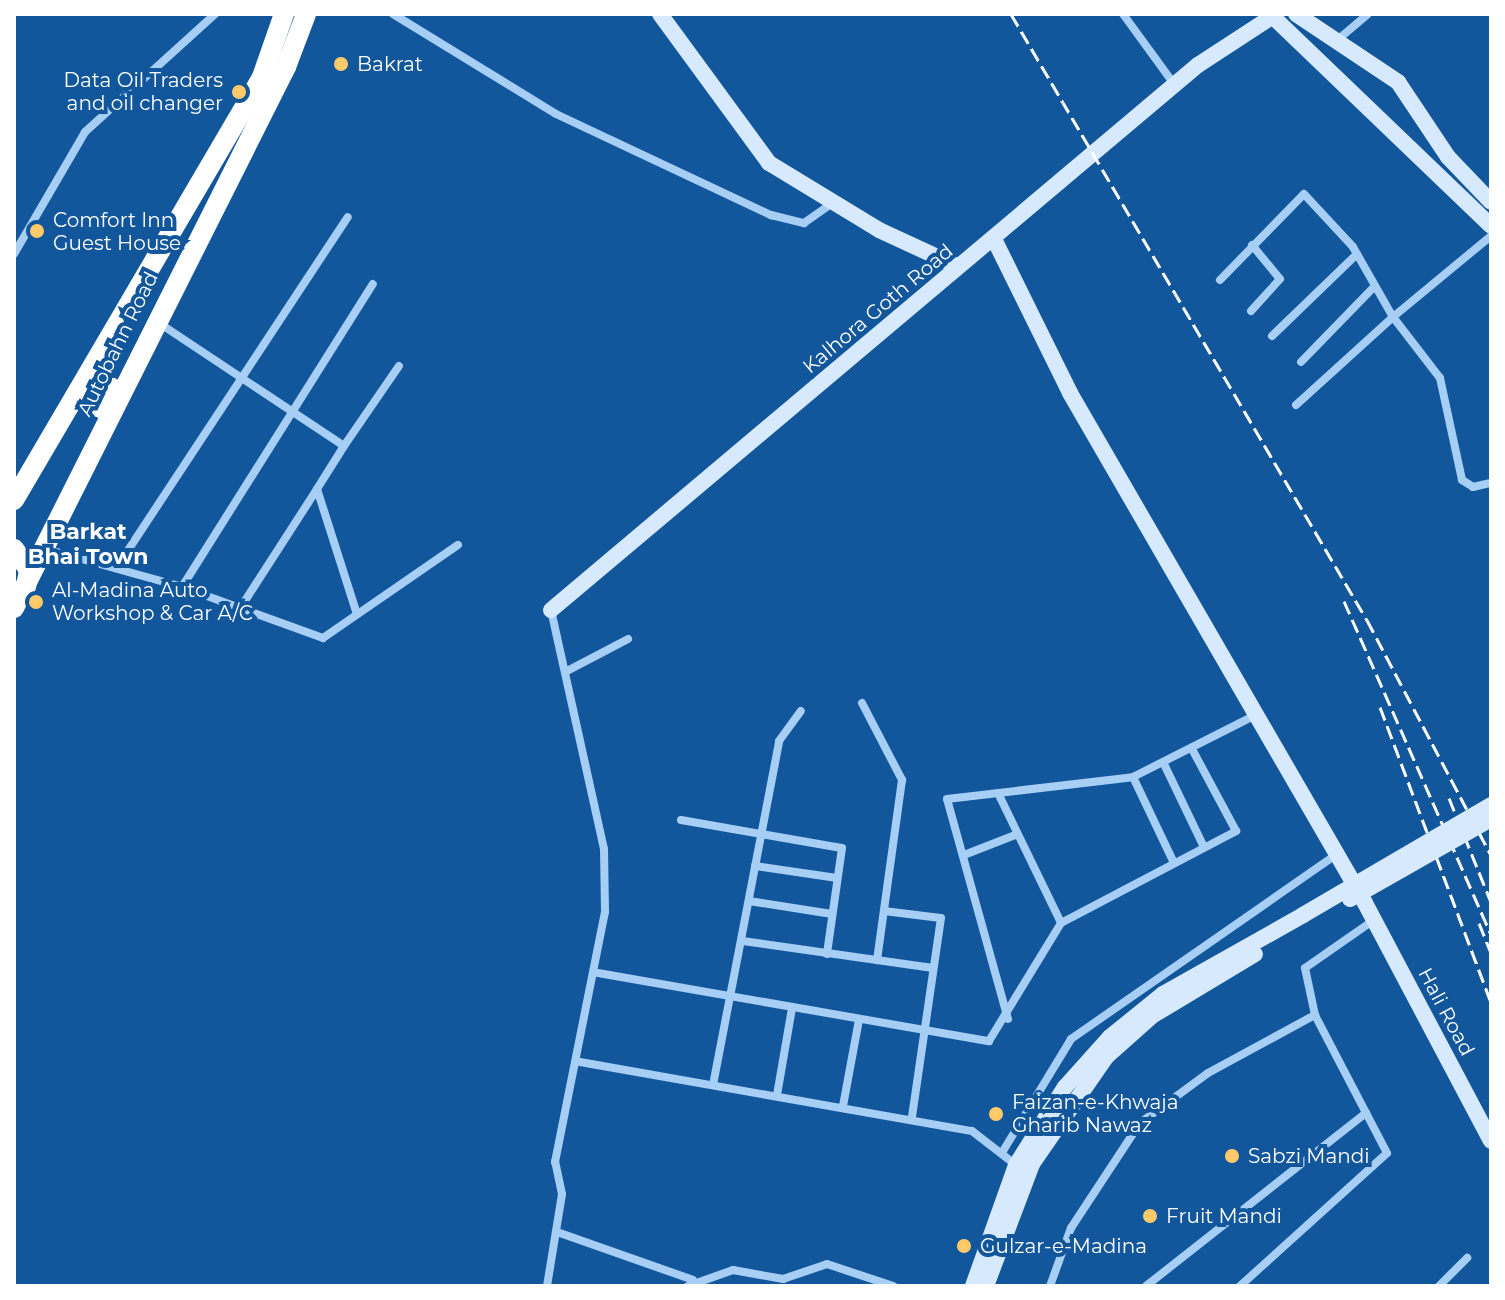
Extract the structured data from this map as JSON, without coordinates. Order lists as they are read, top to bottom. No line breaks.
{"streets":{"highway":["Autobahn Road"],"street":["Kalhora Goth Road","Hali Road"]},"crossings":[["Kalhora Goth Road","Hali Road"]],"districts":["Barkat Bhai Town"],"places":["Bakrat","Data Oil Traders and oil changer","Comfort Inn Guest House","Al-Madina Auto Workshop & Car A/C","Faizan-e-Khwaja Gharib Nawaz","Sabzi Mandi","Fruit Mandi","Gulzar-e-Madina"]}
